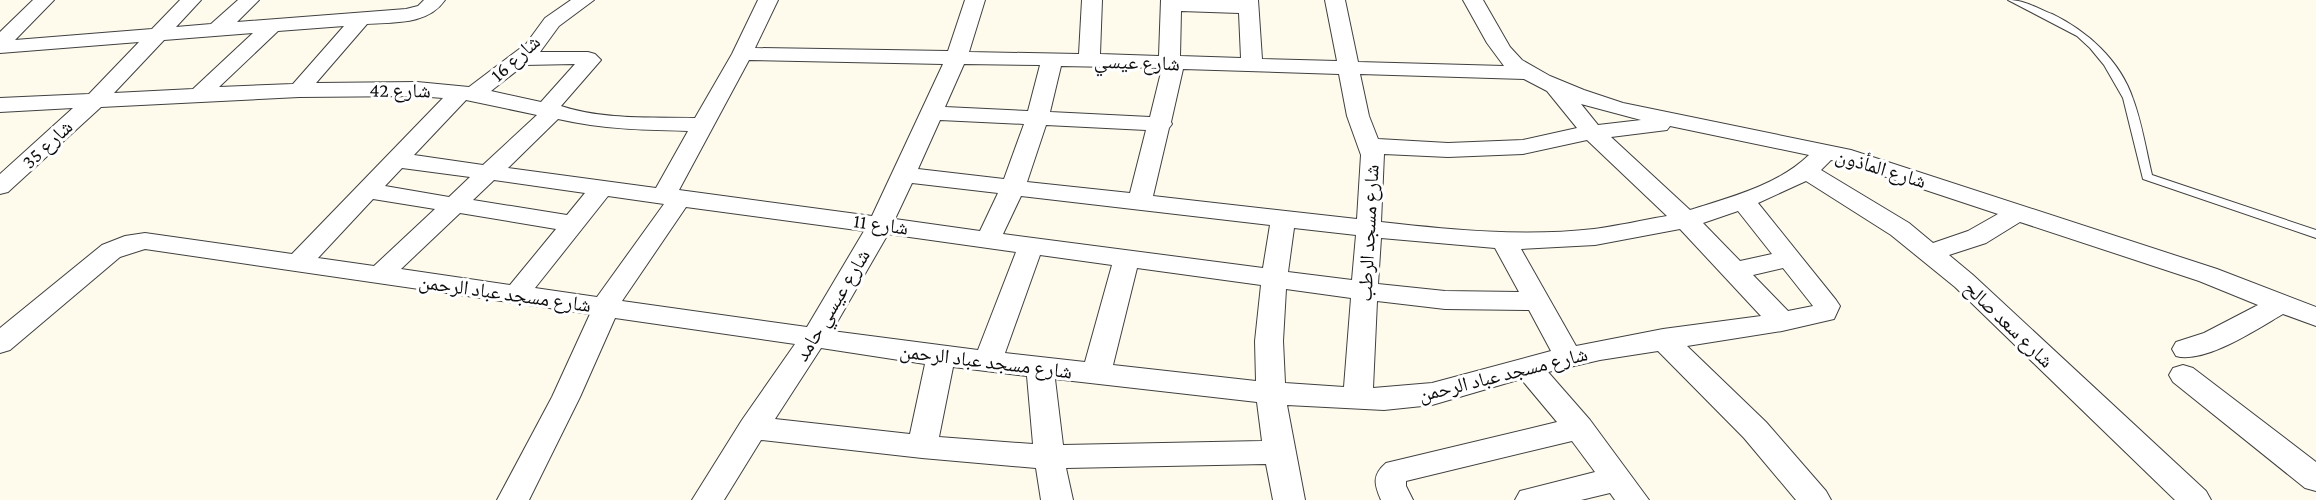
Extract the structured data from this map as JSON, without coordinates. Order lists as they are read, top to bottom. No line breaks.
{"streets":{"street":["شارع 16","شارع عيسي","شارع 42","شارع 35","شارع المأذون","شارع 11","شارع مسجد الرطب","شارع مسجد عباد الرحمن","شارع عيسي حامد","شارع سعد صالح"]},"crossings":[["شارع 16","شارع 42"],["شارع 16","شارع 11"],["شارع 16","شارع مسجد عباد الرحمن"],["شارع عيسي","شارع المأذون"],["شارع عيسي","شارع مسجد الرطب"],["شارع عيسي","شارع عيسي حامد"],["شارع 42","شارع 35"],["شارع 11","شارع مسجد الرطب"],["شارع 11","شارع عيسي حامد"],["شارع مسجد الرطب","شارع مسجد عباد الرحمن"],["شارع مسجد عباد الرحمن","شارع عيسي حامد"]]}
